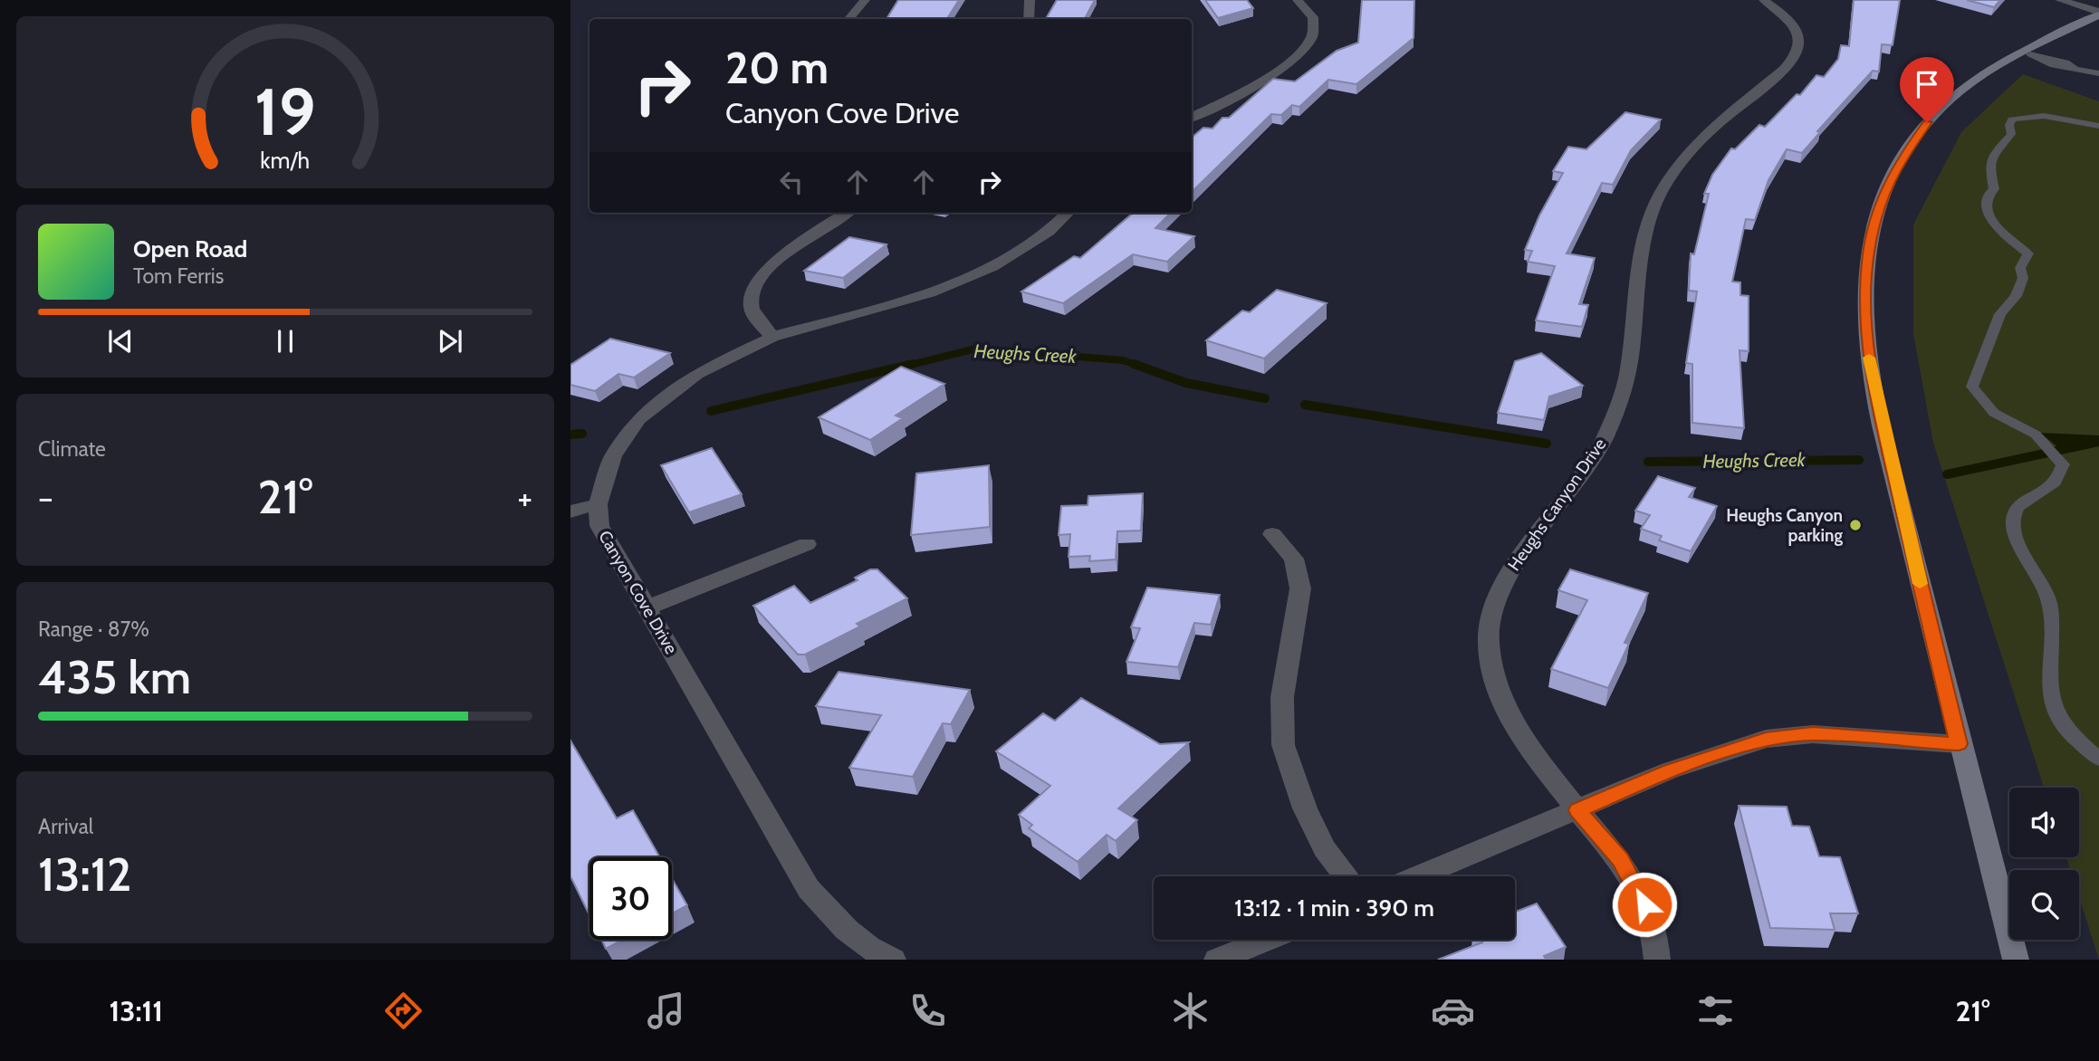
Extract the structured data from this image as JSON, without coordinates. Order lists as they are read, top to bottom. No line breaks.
{"streets":{"street":["Heughs Canyon Drive","Canyon Cove Drive"]},"water":["Heughs Creek"],"places":["Heughs Canyon parking"],"page":{"turn":["20 m","Canyon Cove Drive"],"song":["Open Road","Tom Ferris"],"tile":["Climate",["Range · 87%","435 km"],["Arrival","13:12"]],"heat":["−","21°","+"],"limit":"30","trip":"13:12 · 1 min · 390 m","tabs":["13:11","21°"],"gauge":["19","km/h"]}}
